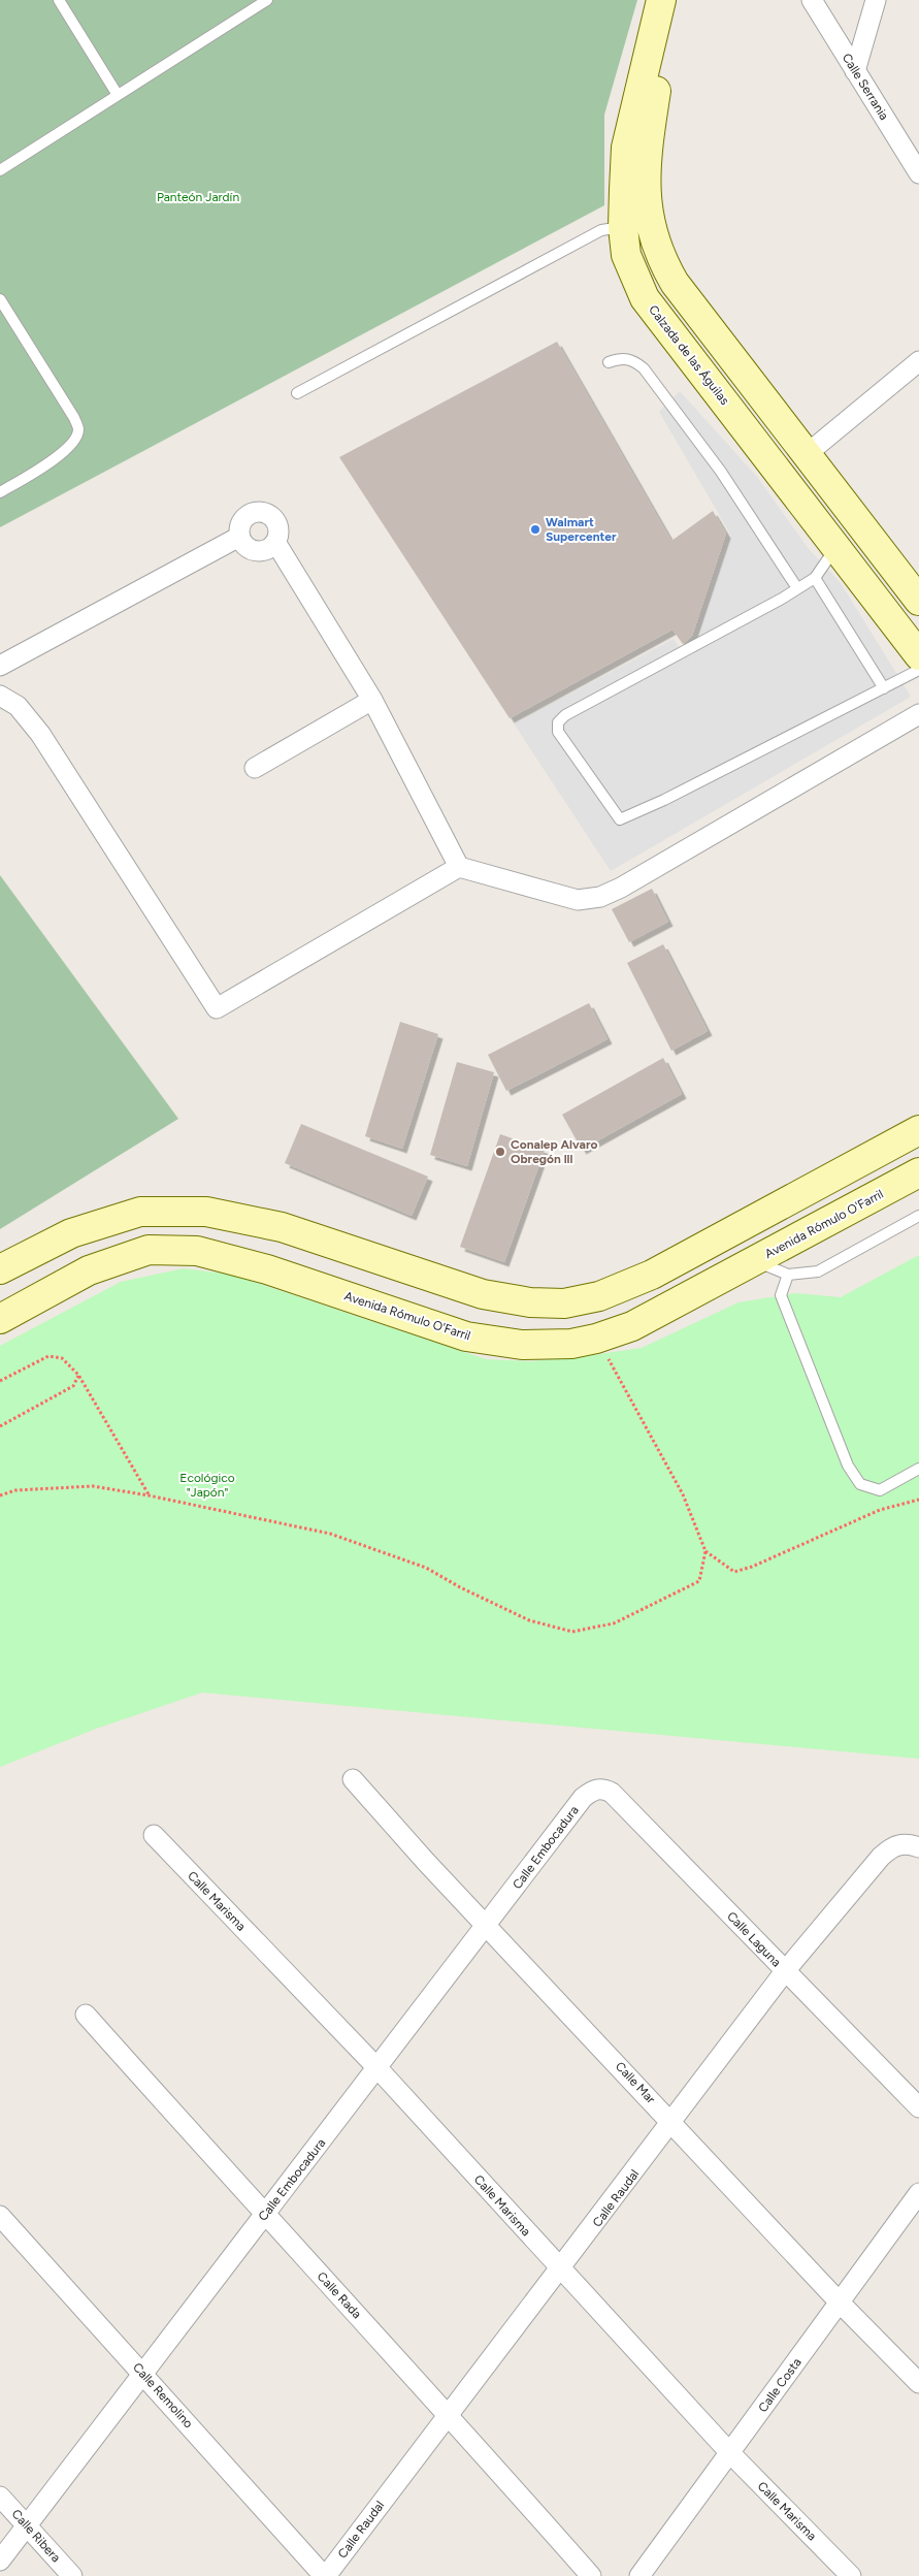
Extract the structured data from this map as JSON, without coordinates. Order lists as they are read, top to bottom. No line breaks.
{"streets":{"main road":["Calzada de las Águilas","Avenida Rómulo O'Farril"],"street":["Calle Serrania","Calle Embocadura","Calle Marisma","Calle Laguna","Calle Mar","Calle Raudal","Calle Rada","Calle Costa","Calle Remolino","Calle Ribera"]},"crossings":[["Calle Embocadura","Calle Marisma"],["Calle Embocadura","Calle Laguna"],["Calle Embocadura","Calle Mar"],["Calle Embocadura","Calle Rada"],["Calle Embocadura","Calle Remolino"],["Calle Embocadura","Calle Ribera"],["Calle Marisma","Calle Raudal"],["Calle Marisma","Calle Costa"],["Calle Laguna","Calle Raudal"],["Calle Mar","Calle Raudal"],["Calle Mar","Calle Costa"],["Calle Raudal","Calle Rada"],["Calle Raudal","Calle Remolino"]],"parks":["Panteón Jardín","Ecológico \"Japón\""],"places":["Walmart Supercenter","Conalep Alvaro Obregón lll"]}
